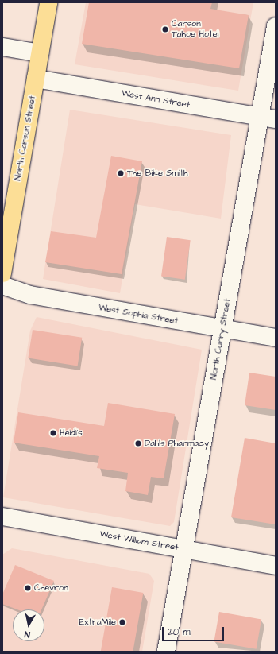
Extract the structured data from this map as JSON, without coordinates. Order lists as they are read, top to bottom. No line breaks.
{"streets":{"main road":["North Carson Street"],"street":["West Ann Street","West Sophia Street","North Curry Street","West William Street"]},"crossings":[["West Ann Street","North Carson Street"],["West Ann Street","North Curry Street"],["West Sophia Street","North Curry Street"],["North Curry Street","West William Street"]],"places":["Carson Tahoe Hotel","The Bike Smith","Heidi's","Dahls Pharmacy","Chevron","ExtraMile"],"scale_bar":"20 m","north":"bottom"}
